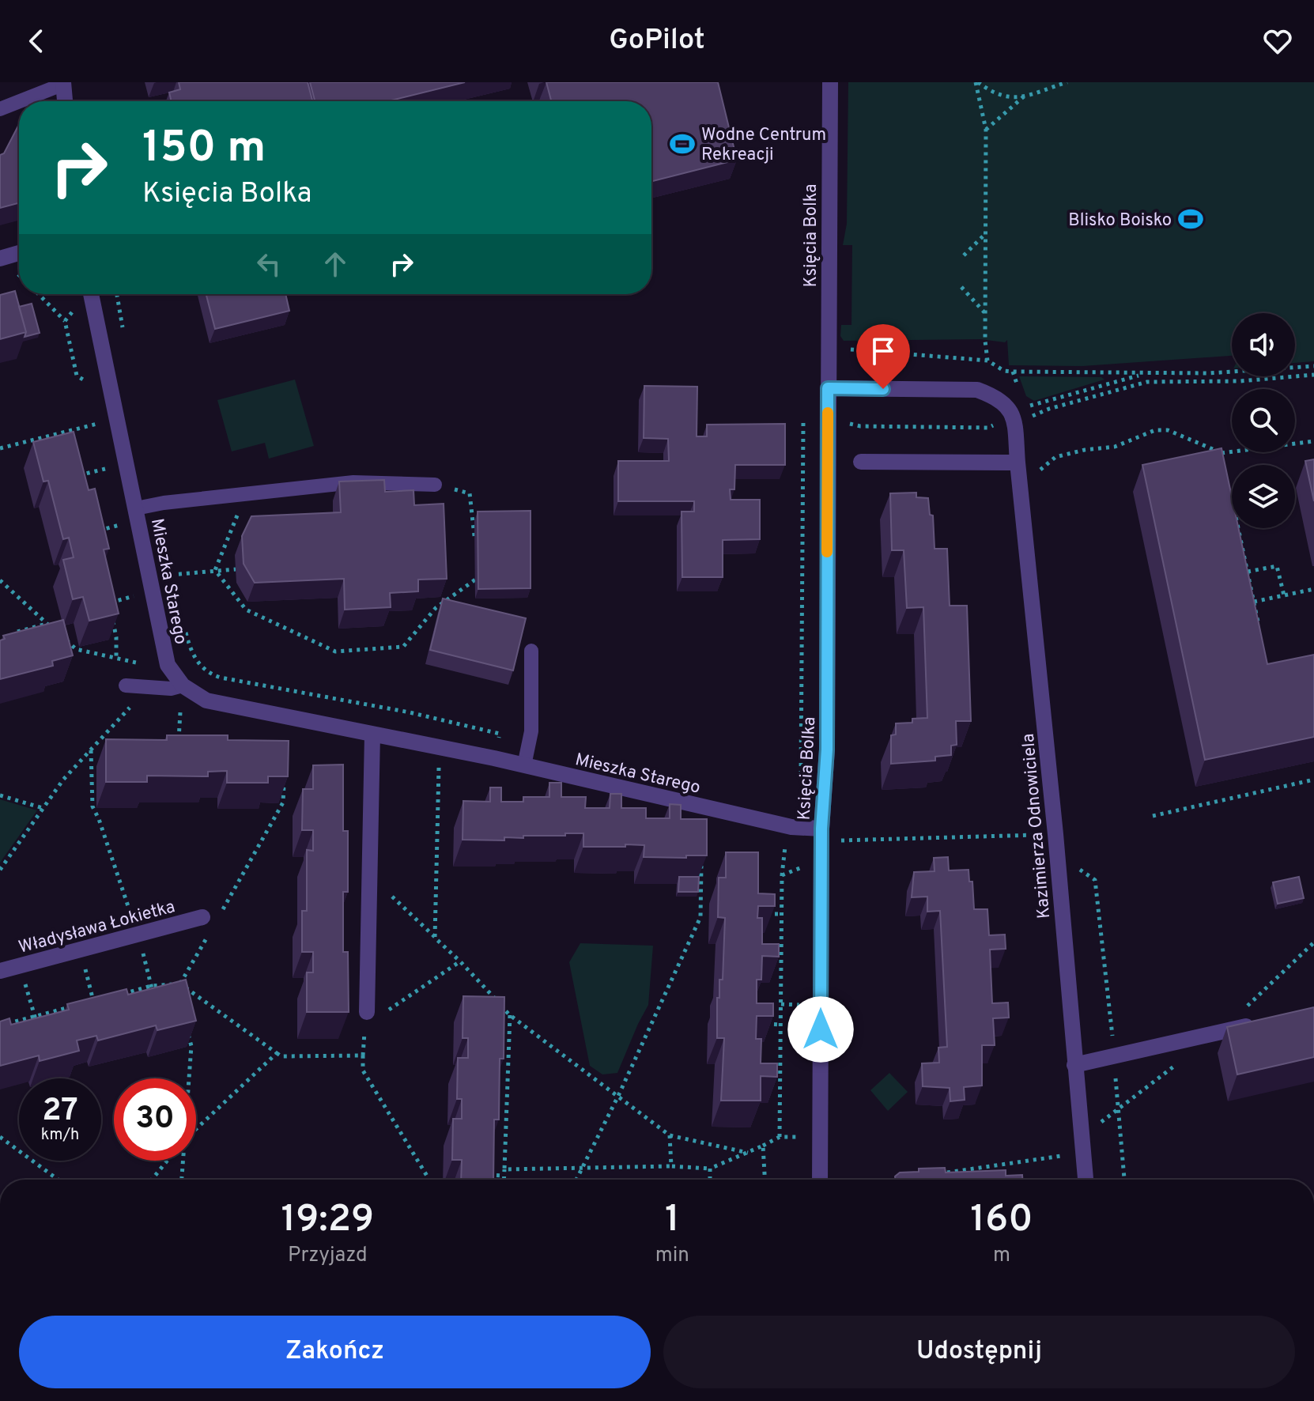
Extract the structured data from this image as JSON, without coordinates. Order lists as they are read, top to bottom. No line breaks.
{"streets":{"street":["Księcia Bolka","Mieszka Starego","Kazimierza Odnowiciela","Władysława Łokietka"]},"crossings":[["Księcia Bolka","Mieszka Starego"]],"places":{"sports":["Wodne Centrum Rekreacji","Blisko Boisko"]},"page":{"header":"GoPilot","turn":["150 m","Księcia Bolka"],"speed":"27 km/h","limit":"30","eta":["19:29","Przyjazd","1","min","160","m"],"buttons":["Zakończ","Udostępnij"]}}
